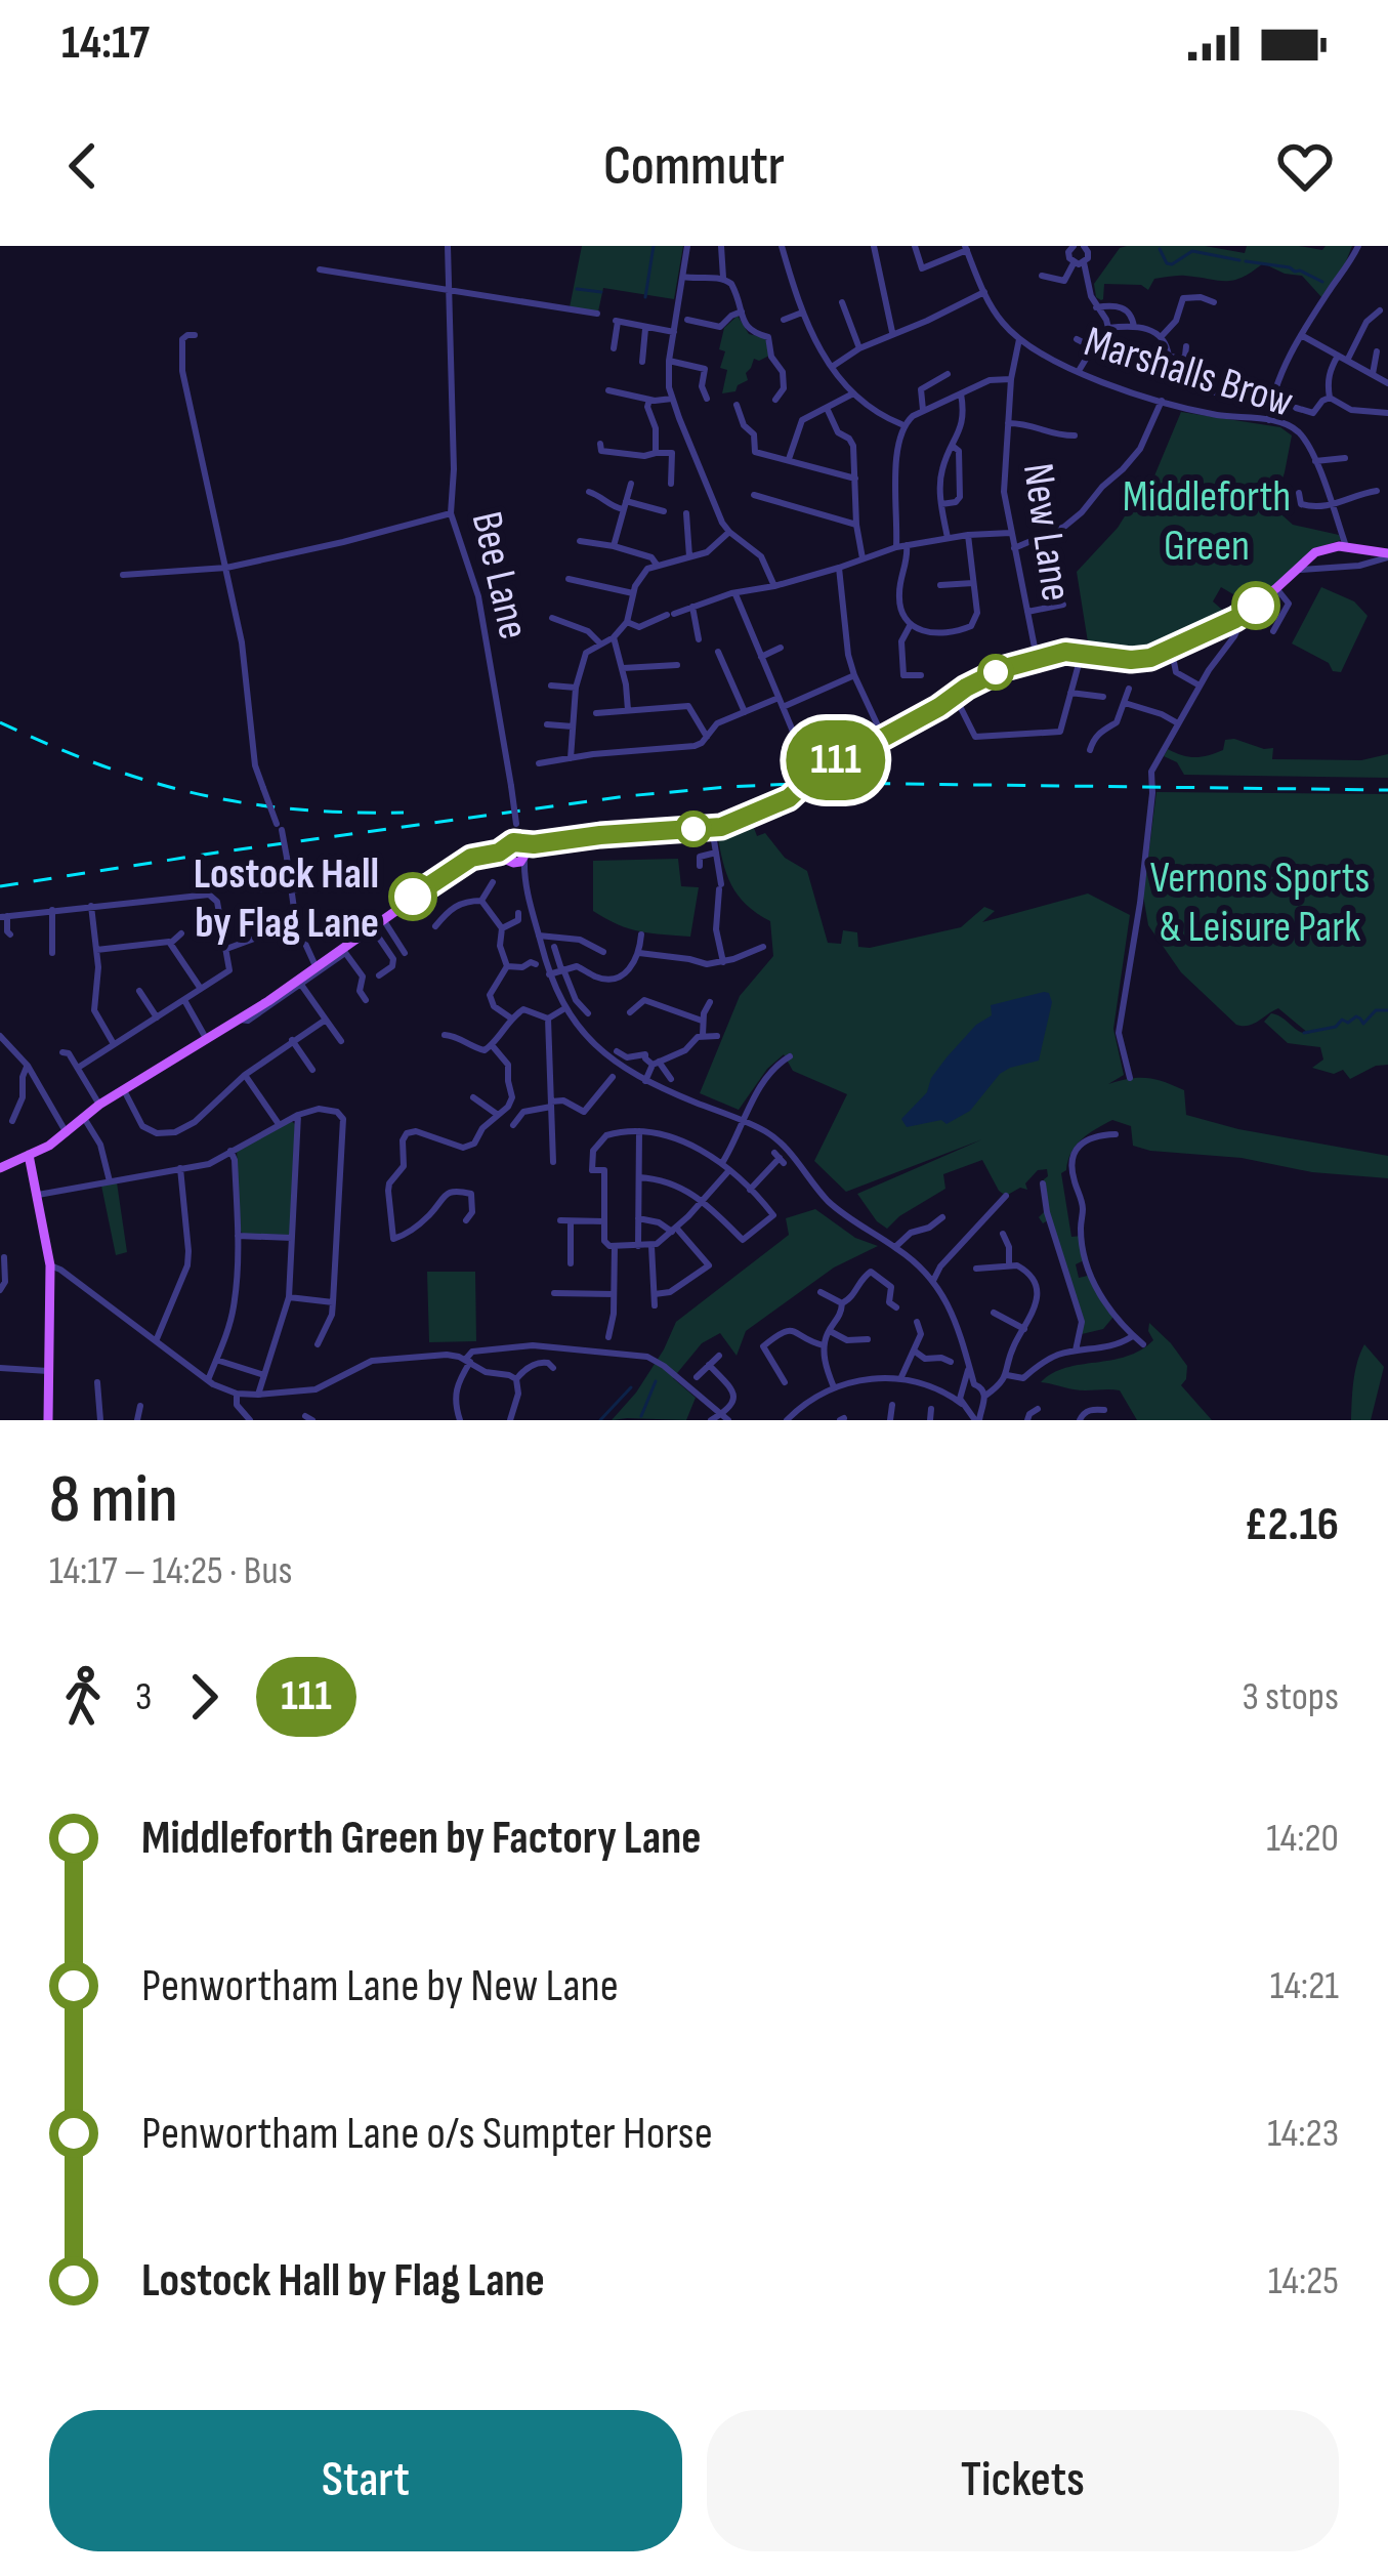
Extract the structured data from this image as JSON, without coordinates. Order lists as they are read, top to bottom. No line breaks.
{"streets":{"street":["Marshalls Brow","New Lane","Bee Lane"]},"crossings":[["Marshalls Brow","New Lane"]],"parks":["Middleforth Green","Vernons Sports & Leisure Park"],"places":["Lostock Hall by Flag Lane"],"lines":["bus line 111"],"page":{"status":"14:17","header":"Commutr","on_map":"111","heading":["8 min","14:17 – 14:25 · Bus","£2.16"],"legs":["3","111","3 stops"],"list":[{"name":"Middleforth Green by Factory Lane","value":"14:20"},{"name":"Penwortham Lane by New Lane","value":"14:21"},{"name":"Penwortham Lane o/s Sumpter Horse","value":"14:23"},{"name":"Lostock Hall by Flag Lane","value":"14:25"}],"buttons":["Start","Tickets"]}}
